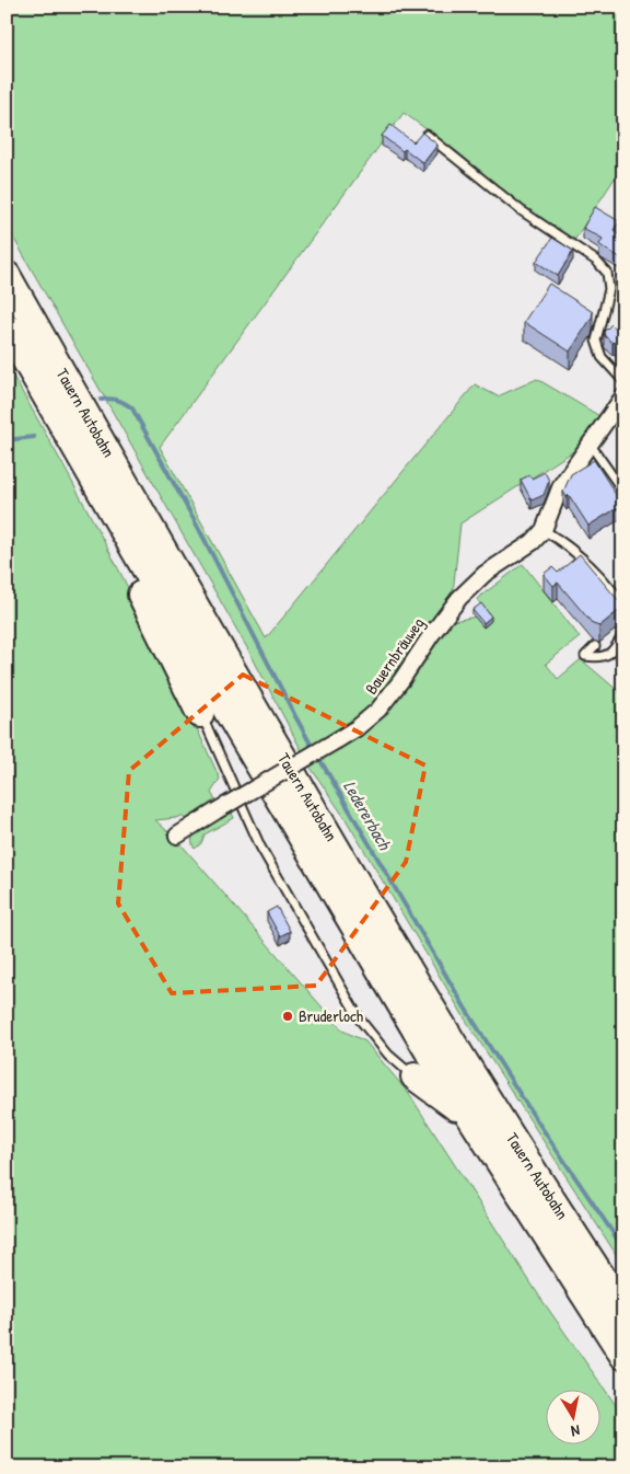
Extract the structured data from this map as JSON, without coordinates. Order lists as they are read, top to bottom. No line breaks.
{"streets":{"highway":["Tauern Autobahn"],"street":["Bauernbräuweg"]},"water":["Ledererbach"],"places":["Bruderloch"],"north":"bottom"}
